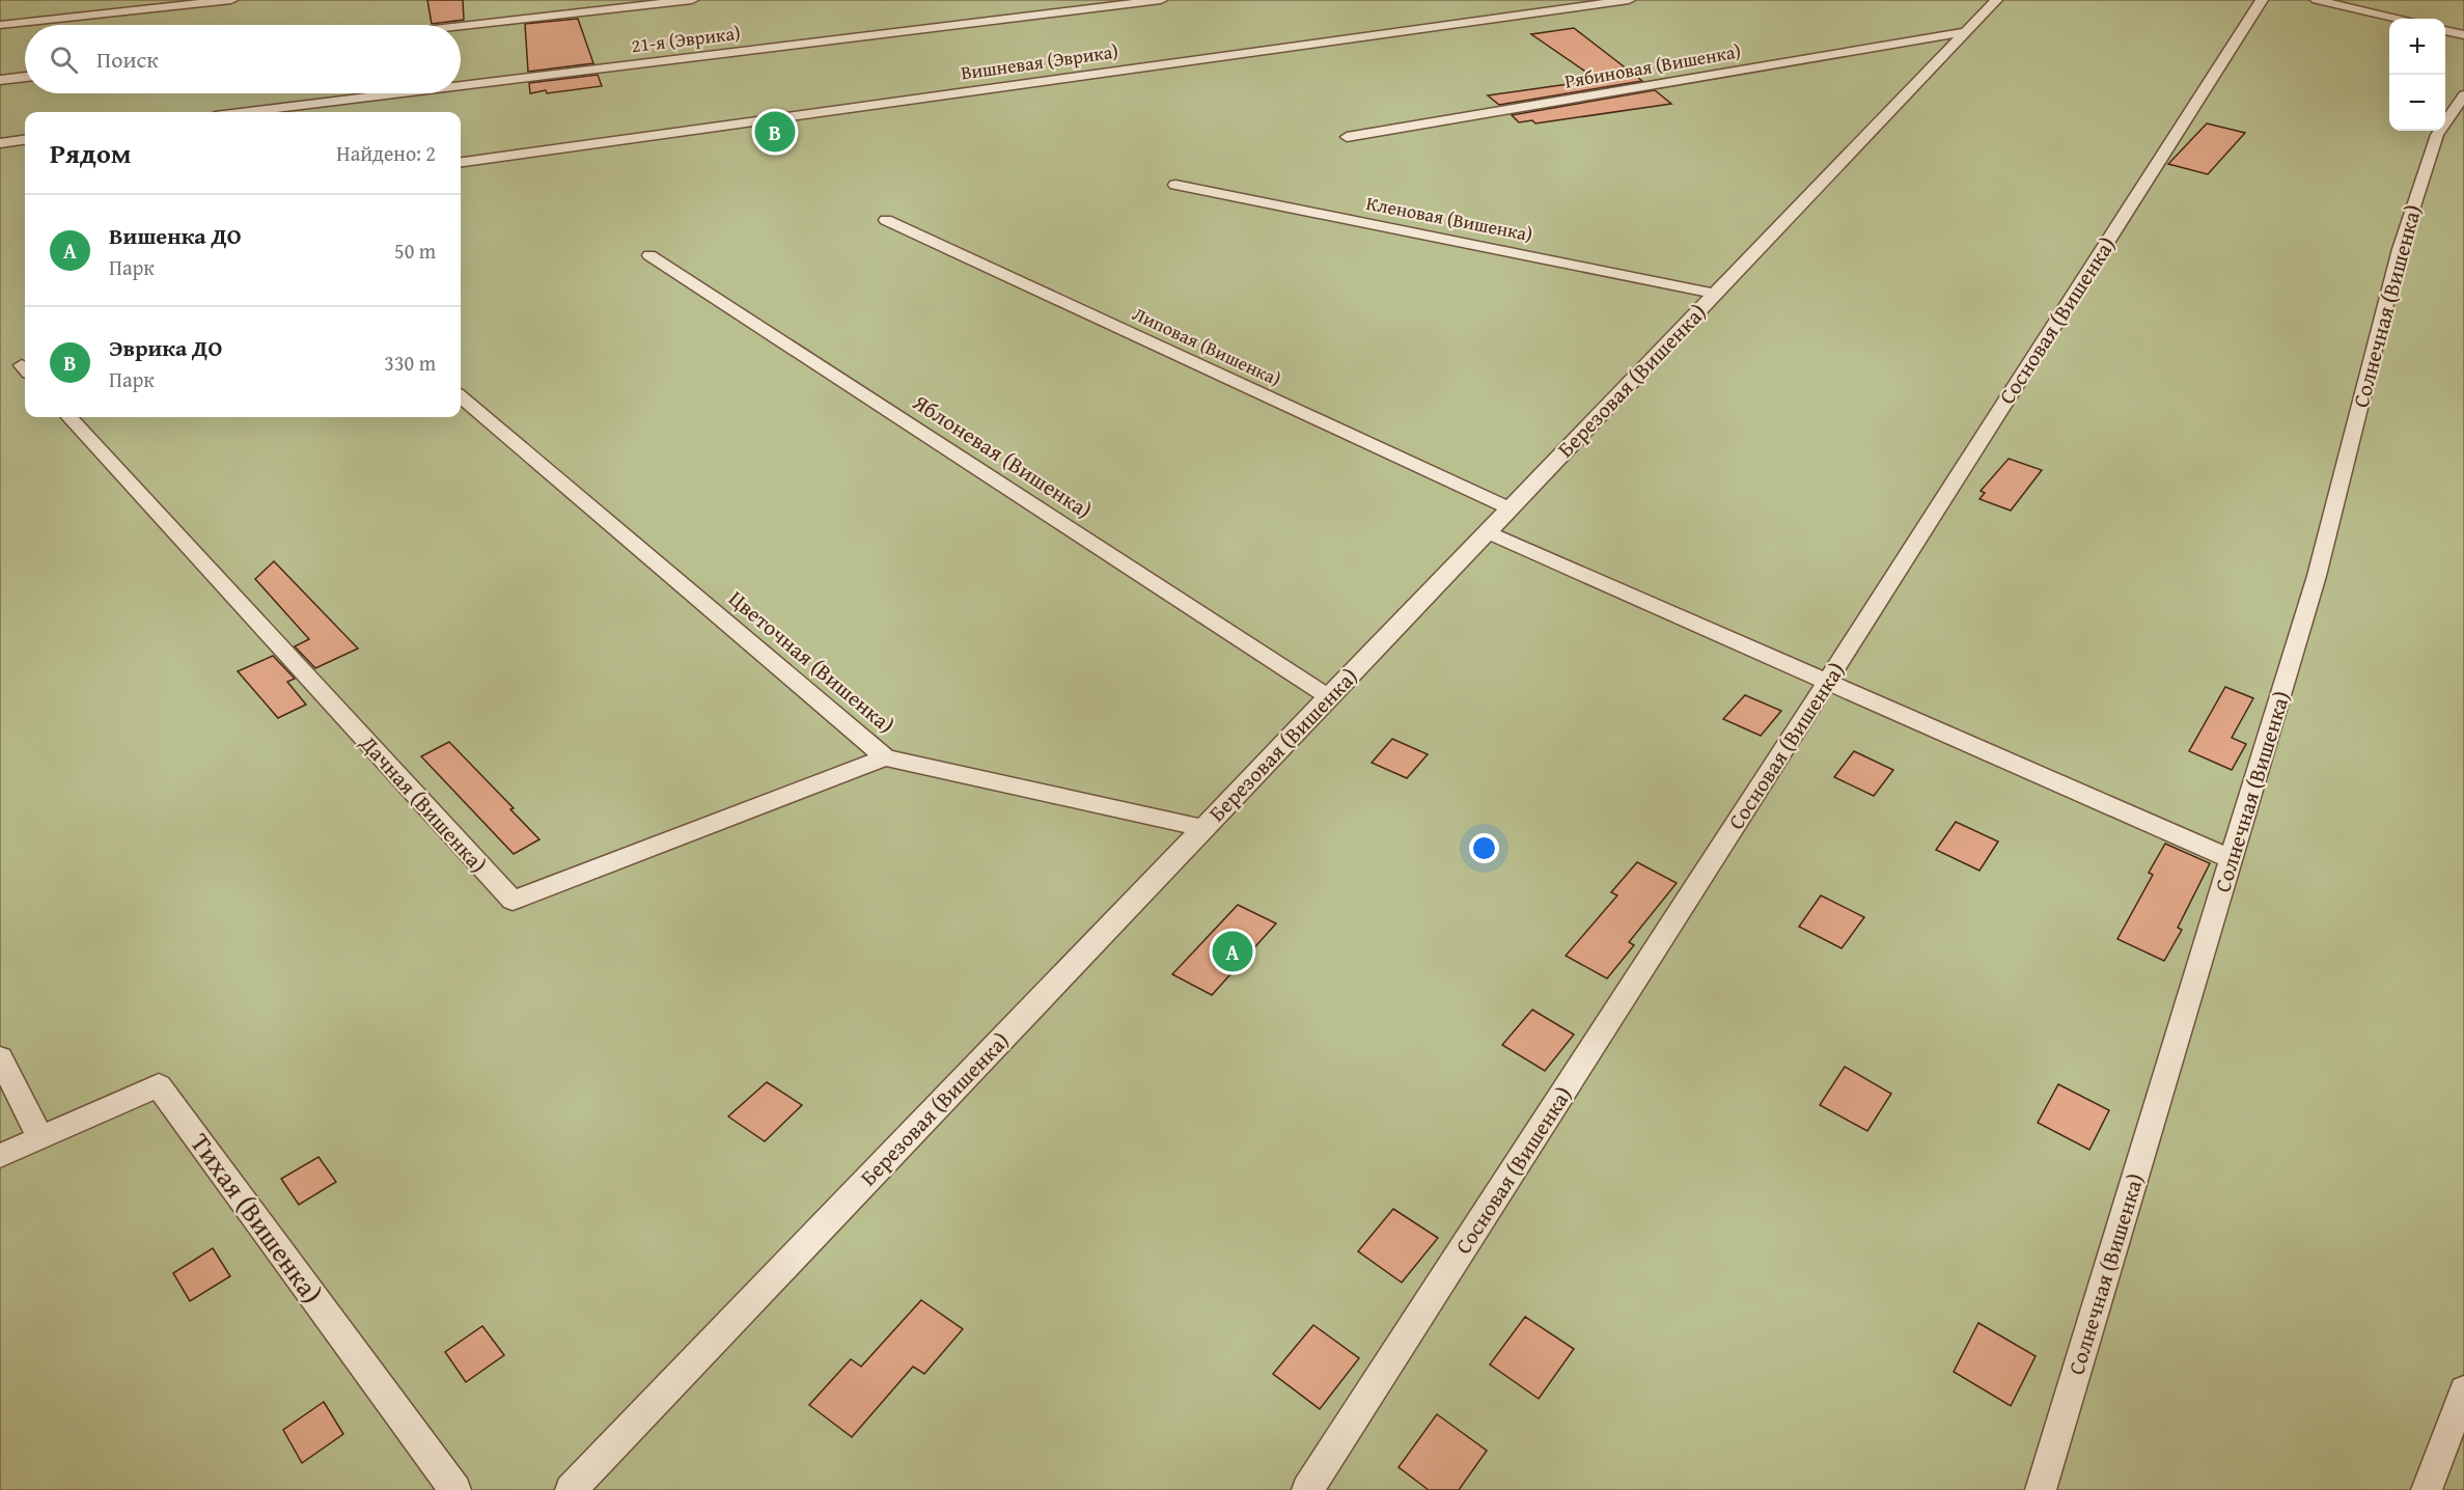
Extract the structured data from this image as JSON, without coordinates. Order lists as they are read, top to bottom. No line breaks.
{"streets":{"lane":["21-я (Эврика)","Вишневая (Эврика)","Рябиновая (Вишенка)","Кленовая (Вишенка)","Солнечная (Вишенка)","Сосновая (Вишенка)","Липовая (Вишенка)","Березовая (Вишенка)","Яблоневая (Вишенка)","Цветочная (Вишенка)","Дачная (Вишенка)","Тихая (Вишенка)"]},"crossings":[["Рябиновая (Вишенка)","Березовая (Вишенка)"],["Кленовая (Вишенка)","Березовая (Вишенка)"],["Липовая (Вишенка)","Березовая (Вишенка)"],["Березовая (Вишенка)","Яблоневая (Вишенка)"],["Березовая (Вишенка)","Цветочная (Вишенка)"],["Цветочная (Вишенка)","Дачная (Вишенка)"]],"page":{"map_buttons":["+","−"],"search":"Поиск","pins":["B","A"],"heading":["Рядом","Найдено: 2"],"list":[{"mark":"A","name":"Вишенка ДО","note":"Парк","value":"50 m"},{"mark":"B","name":"Эврика ДО","note":"Парк","value":"330 m"}]}}
